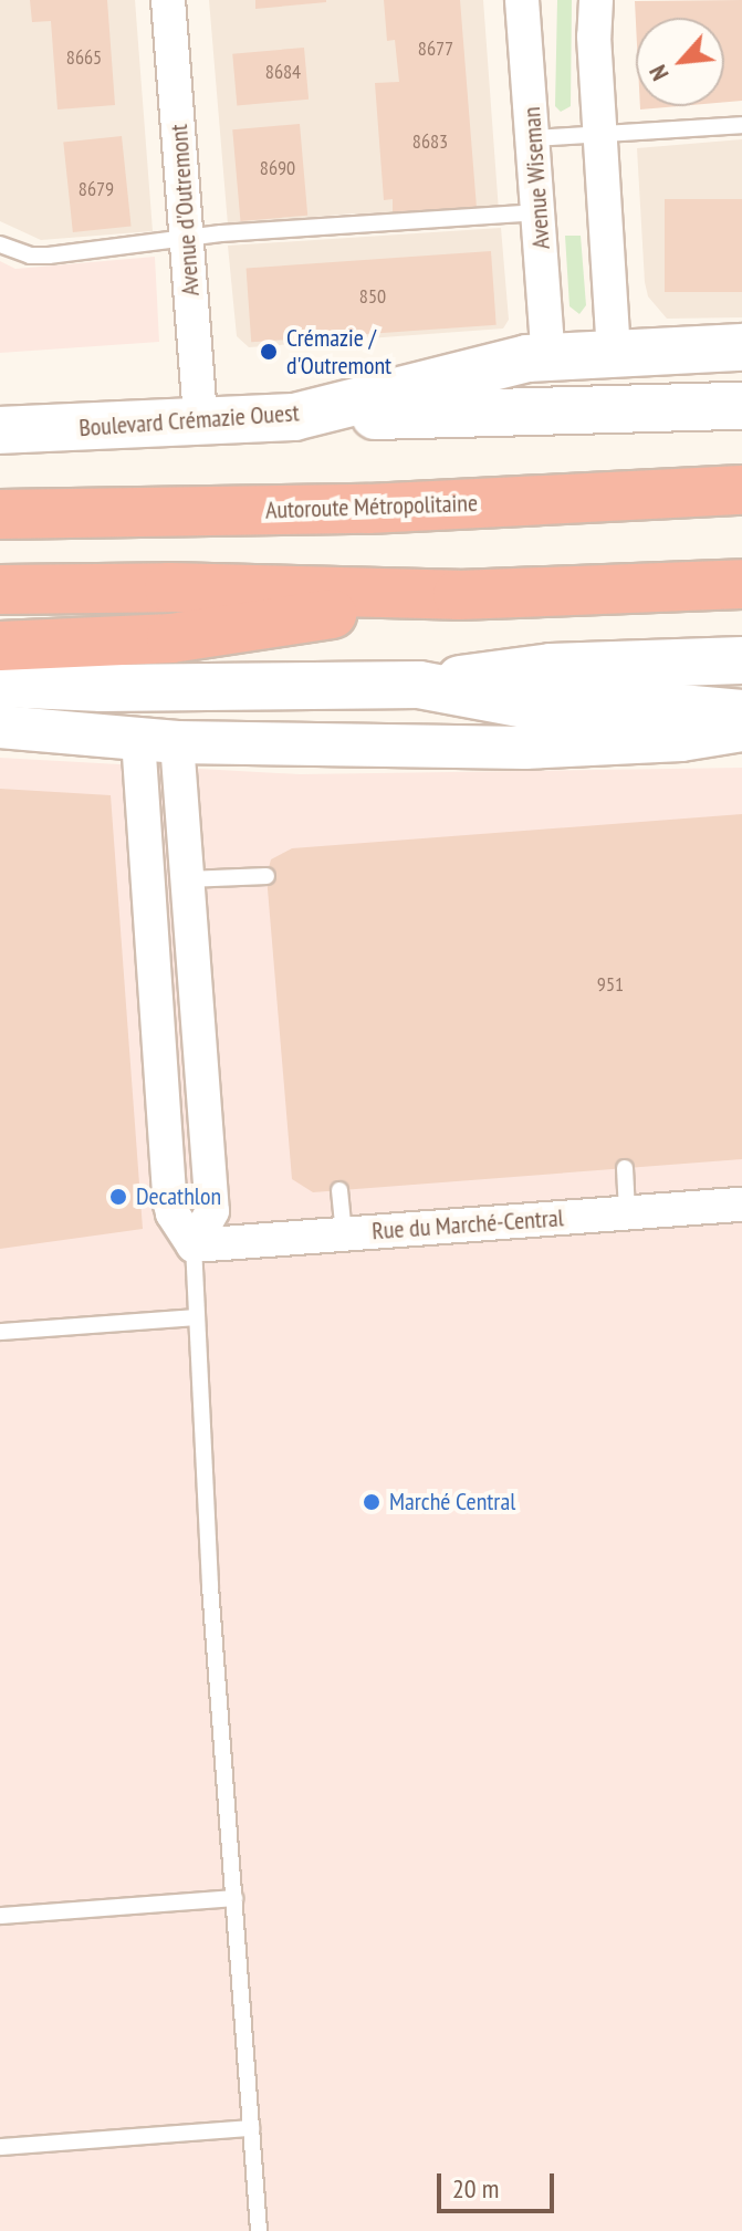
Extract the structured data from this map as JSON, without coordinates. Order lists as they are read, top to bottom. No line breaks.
{"streets":{"highway":["Autoroute Métropolitaine"],"main road":["Boulevard Crémazie Ouest"],"street":["Avenue Wiseman","Avenue d'Outremont","Rue du Marché-Central"]},"crossings":[["Avenue Wiseman","Boulevard Crémazie Ouest"],["Avenue d'Outremont","Boulevard Crémazie Ouest"]],"places":["Crémazie / d'Outremont","Decathlon","Marché Central"],"house_numbers":["8677","8665","8684","8683","8690","8679","850","951"],"scale_bar":"20 m","north":"bottom left"}
